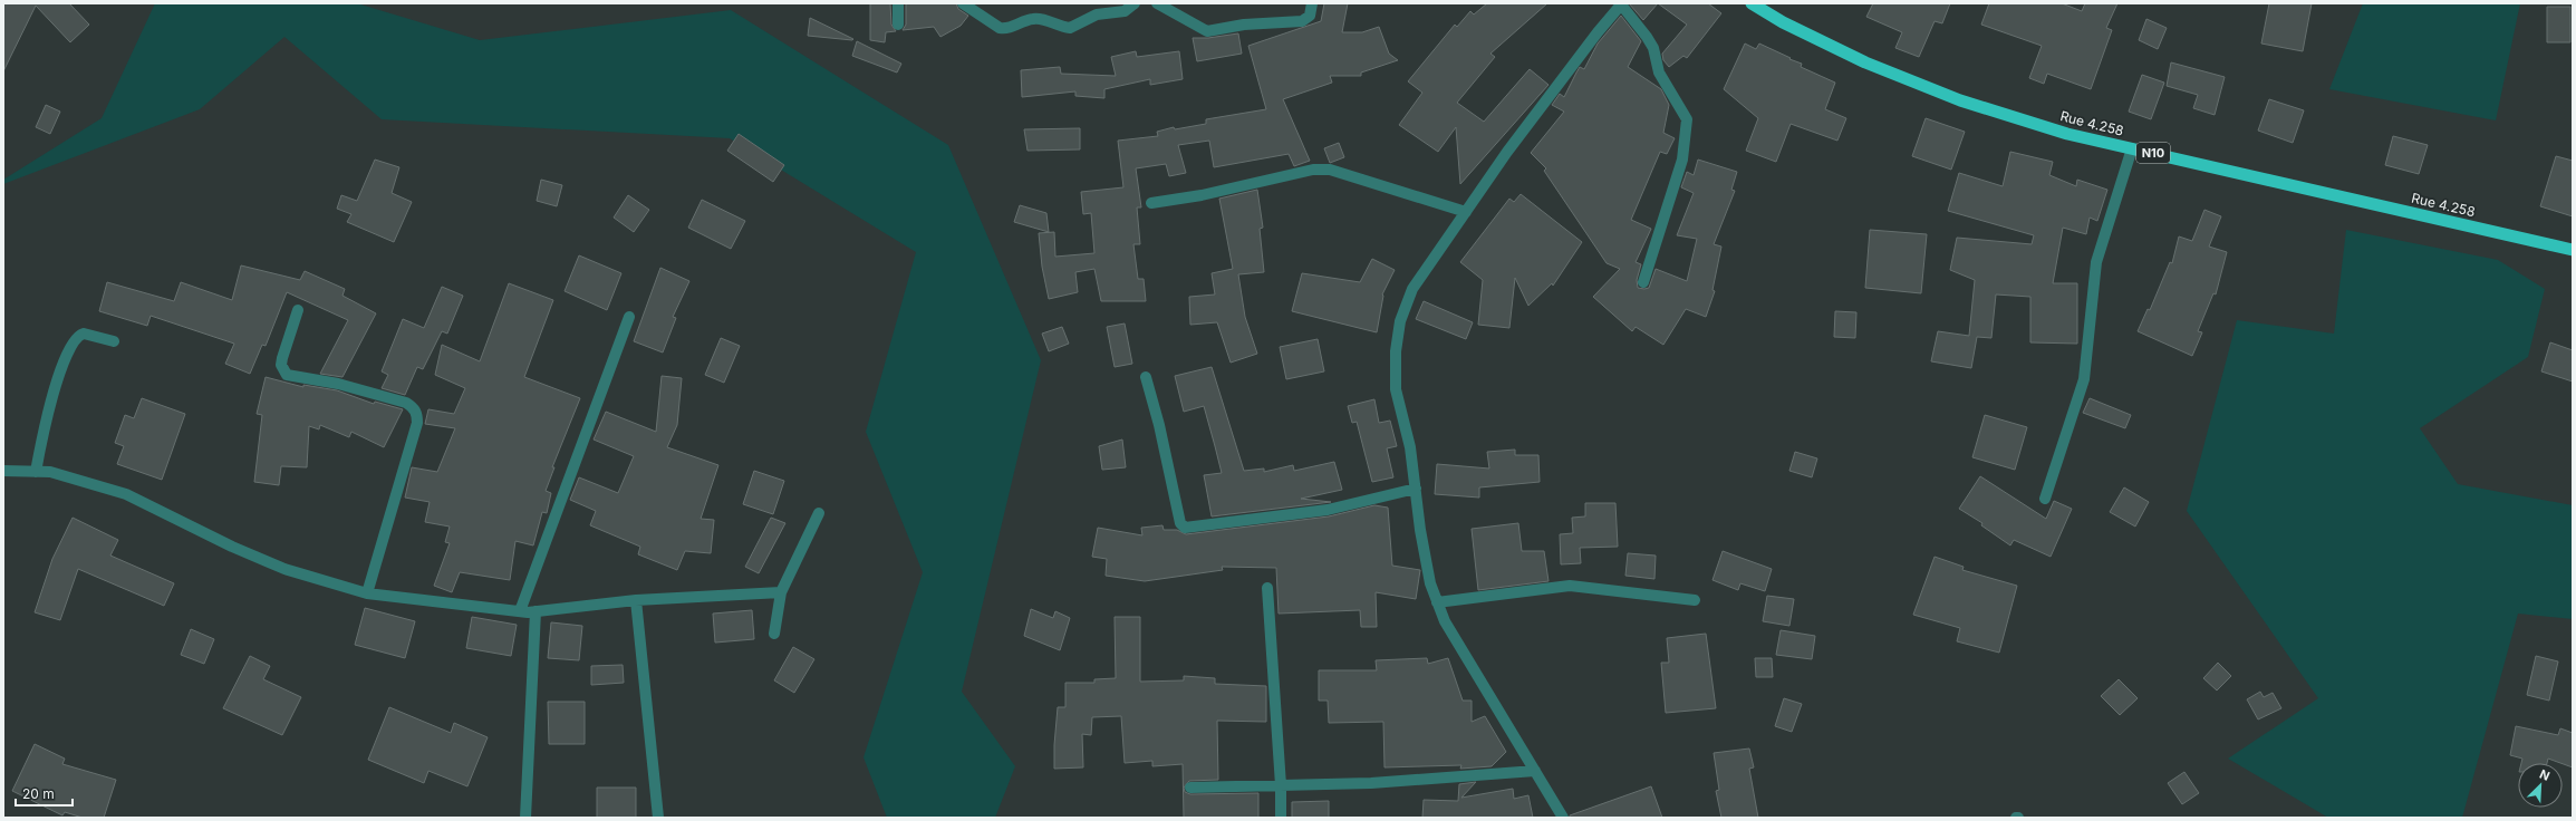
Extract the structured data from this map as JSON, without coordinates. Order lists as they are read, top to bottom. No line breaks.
{"streets":{"highway":["Rue 4.258","N10"]},"scale_bar":"20 m","north":"top right"}
